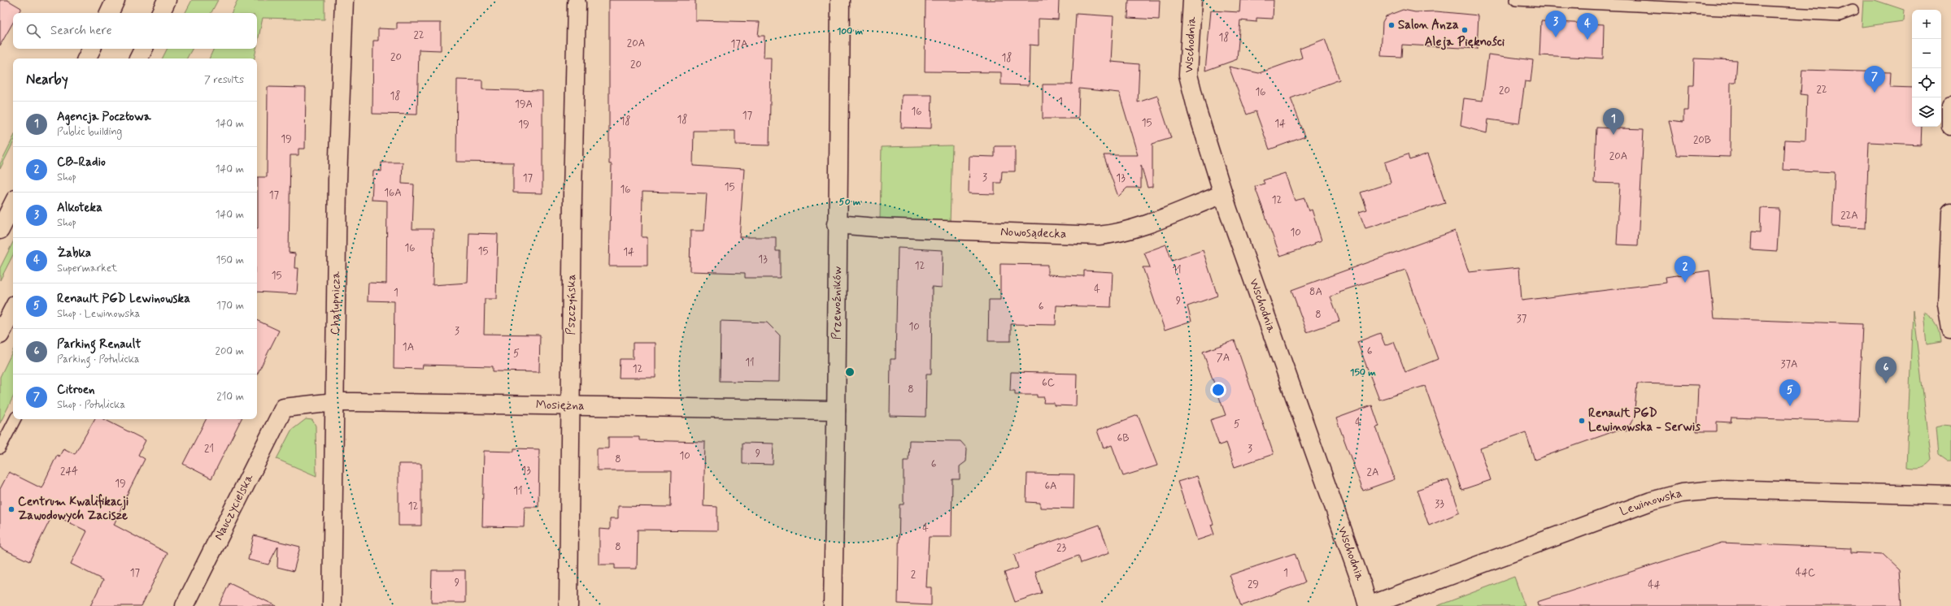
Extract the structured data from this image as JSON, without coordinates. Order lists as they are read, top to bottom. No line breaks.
{"streets":{"street":["Wschodnia","Nowosądecka","Chałupnicza","Przewoźników","Pszczyńska","Mosiężna","Lewinowska","Nauczycielska"]},"crossings":[["Wschodnia","Nowosądecka"],["Wschodnia","Lewinowska"],["Nowosądecka","Przewoźników"],["Chałupnicza","Mosiężna"],["Przewoźników","Mosiężna"],["Pszczyńska","Mosiężna"],["Mosiężna","Nauczycielska"]],"places":["Salon Anza","Aleja Piękności","Renault PGD Lewinowska - Serwis","Centrum Kwalifikacji Zawodowych Zacisze"],"house_numbers":["22","18","20A","17A","20","18","20","22","20","16","18","1","19A","16","17","18","18","15","14","19","19","20B","20A","3","17","13","15","16","16A","17","12","22A","10","16","15","14","13","12","11","15","4","8A","1","9","6","8","37","10","3","1A","6","5","7A","11","37A","12","6C","8","4","5","6B","21","3","9","10","8","6","13","244","2A","19","6A","11","33","12","4","8","23","17","1","44C","2","9","29","44"],"page":{"map_buttons":["+","−"],"pins":["3","4","7","1","2","6","5"],"search":"Search here","heading":["Nearby","7 results"],"list":[{"mark":"1","name":"Agencja Pocztowa","note":"Public building","value":"140 m"},{"mark":"2","name":"CB-Radio","note":"Shop","value":"140 m"},{"mark":"3","name":"Alkoteka","note":"Shop","value":"140 m"},{"mark":"4","name":"Żabka","note":"Supermarket","value":"150 m"},{"mark":"5","name":"Renault PGD Lewinowska","note":"Shop · Lewinowska","value":"170 m"},{"mark":"6","name":"Parking Renault","note":"Parking · Potulicka","value":"200 m"},{"mark":"7","name":"Citroen","note":"Shop · Potulicka","value":"210 m"}]},"rings":["100 m","50 m","150 m"]}
